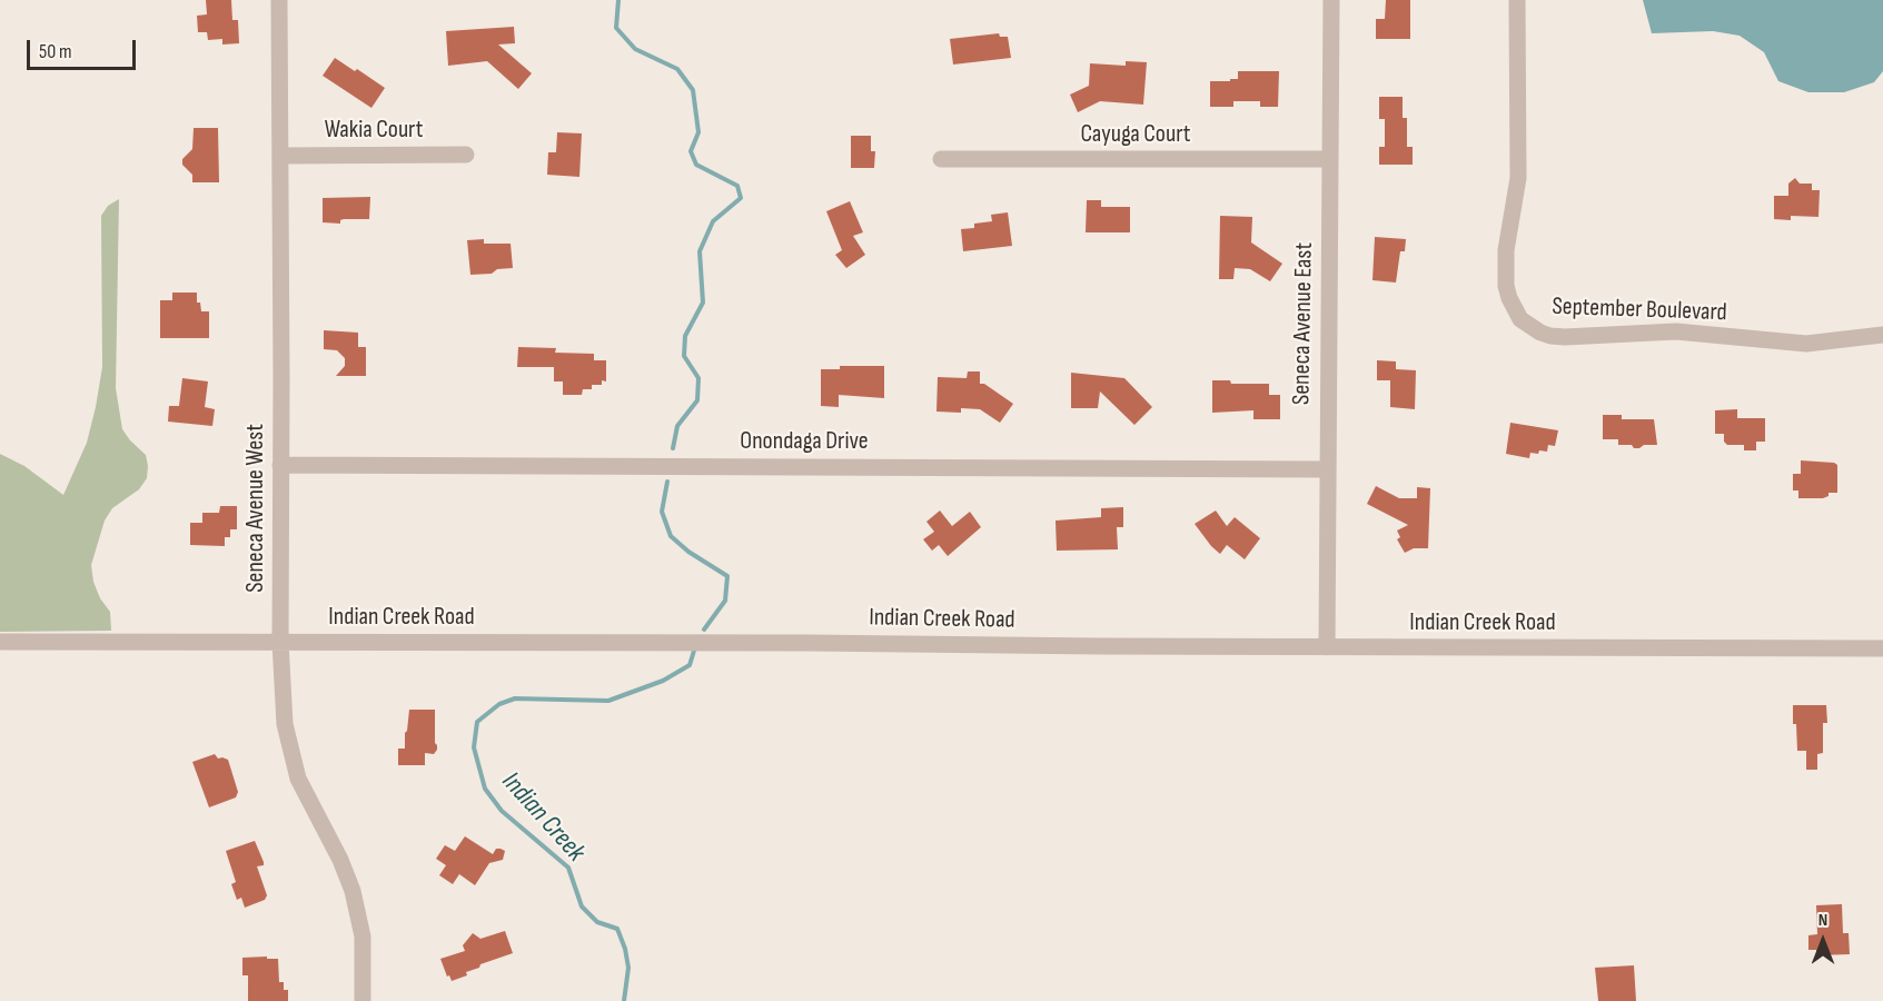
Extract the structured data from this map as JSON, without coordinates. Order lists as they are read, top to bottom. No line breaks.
{"streets":{"street":["Wakia Court","Cayuga Court","September Boulevard","Seneca Avenue East","Onondaga Drive","Seneca Avenue West","Indian Creek Road"]},"crossings":[["Wakia Court","Seneca Avenue West"],["Cayuga Court","Seneca Avenue East"],["Seneca Avenue East","Onondaga Drive"],["Seneca Avenue East","Indian Creek Road"],["Onondaga Drive","Seneca Avenue West"],["Seneca Avenue West","Indian Creek Road"]],"water":["Indian Creek"],"scale_bar":"50 m","north":"top"}
